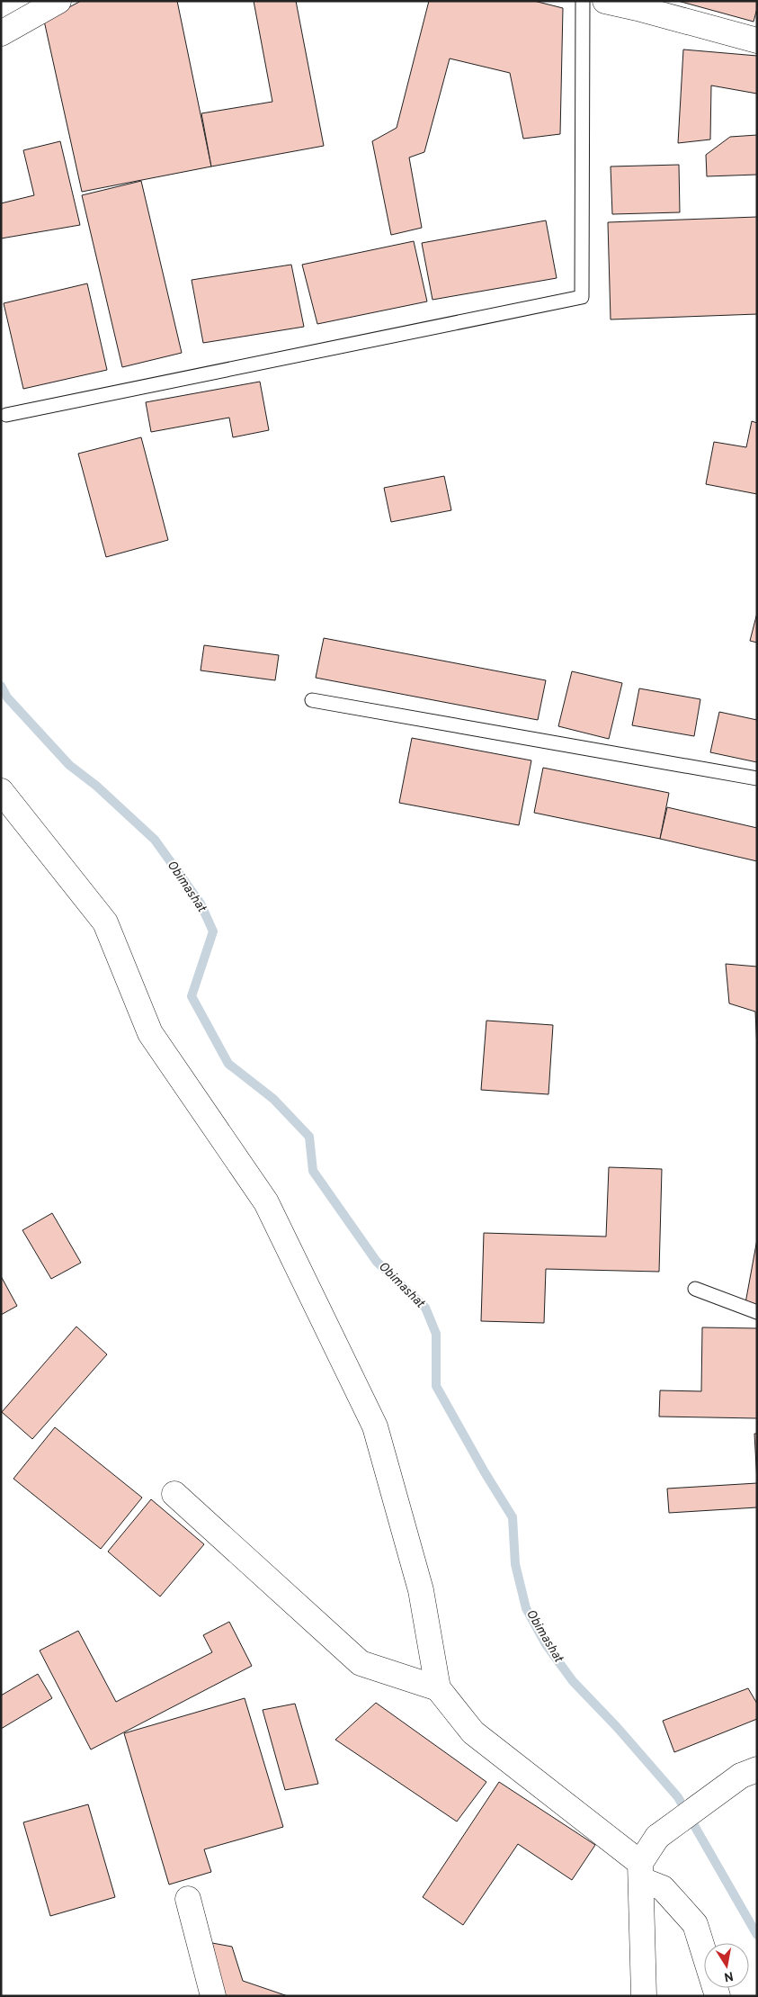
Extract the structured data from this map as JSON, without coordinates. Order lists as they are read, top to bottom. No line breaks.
{"water":["Obimashat"],"north":"bottom"}
